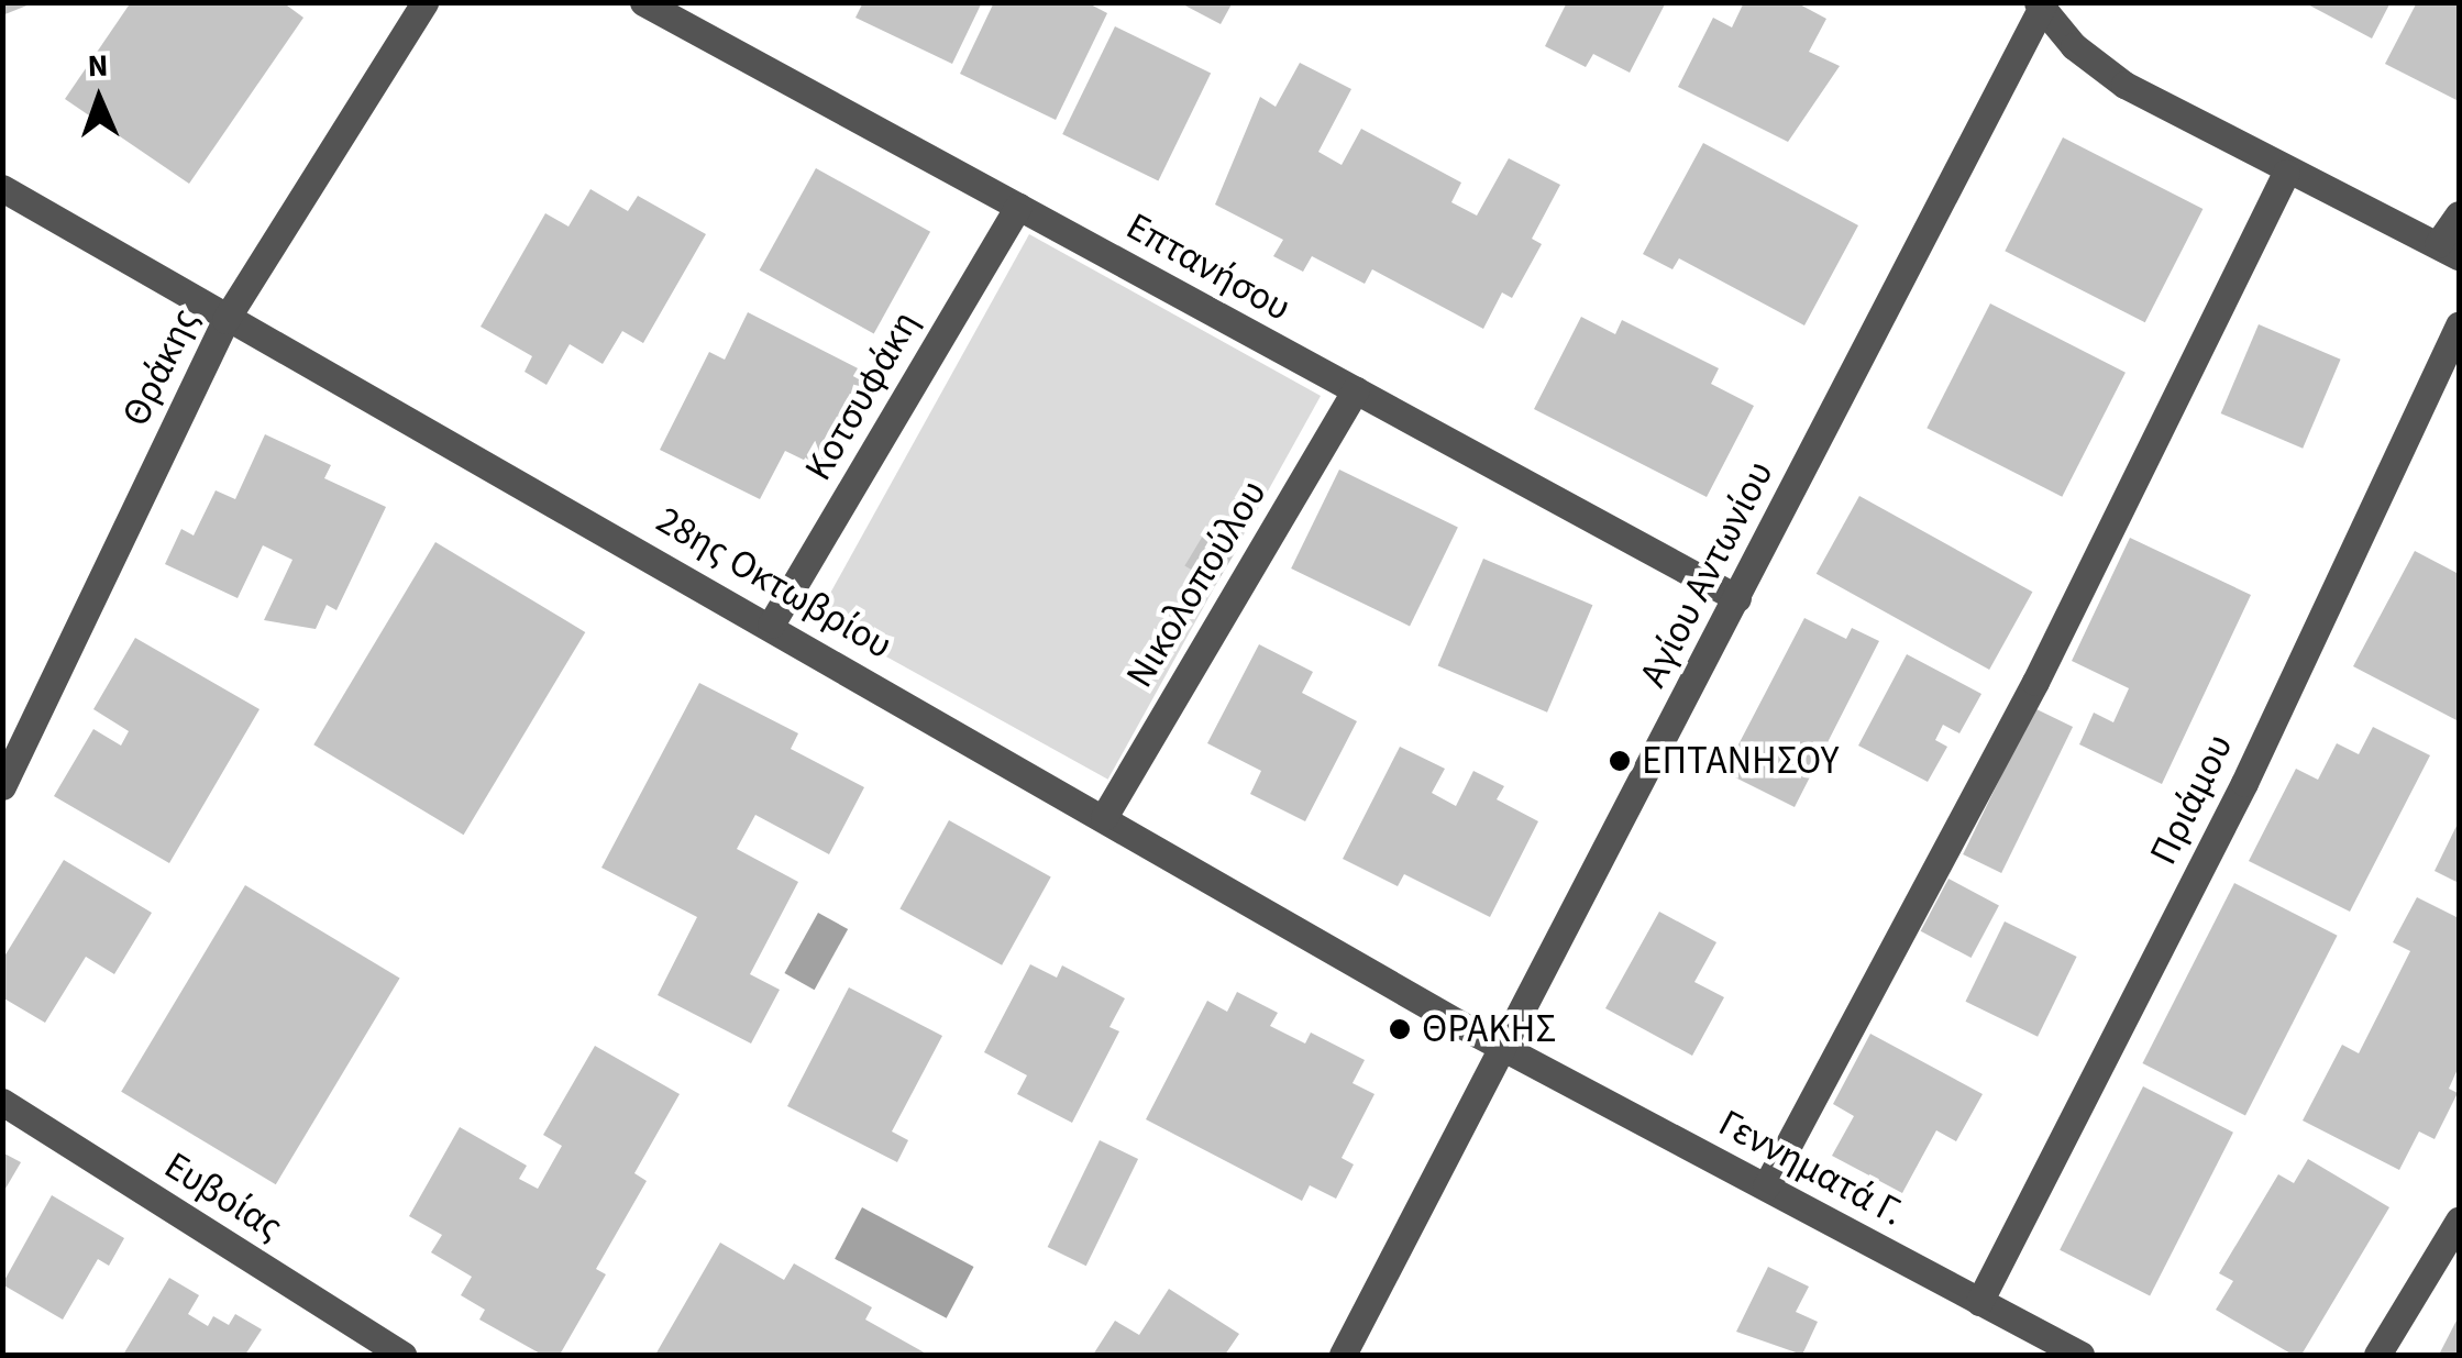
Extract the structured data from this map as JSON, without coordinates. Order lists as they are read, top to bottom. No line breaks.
{"streets":{"street":["Επτανήσου","Θράκης","Κοτσυφάκη","Αγίου Αντωνίου","28ης Οκτωβρίου","Νικολοπούλου","Πριάμου","Γεννηματά Γ.","Ευβοίας"]},"crossings":[["Επτανήσου","Κοτσυφάκη"],["Επτανήσου","Αγίου Αντωνίου"],["Επτανήσου","Νικολοπούλου"],["Θράκης","28ης Οκτωβρίου"],["Κοτσυφάκη","28ης Οκτωβρίου"],["Αγίου Αντωνίου","28ης Οκτωβρίου"],["Αγίου Αντωνίου","Γεννηματά Γ."],["28ης Οκτωβρίου","Νικολοπούλου"],["28ης Οκτωβρίου","Γεννηματά Γ."],["Πριάμου","Γεννηματά Γ."]],"places":["ΕΠΤΑΝΗΣΟΥ","ΘΡΑΚΗΣ"],"north":"top"}
